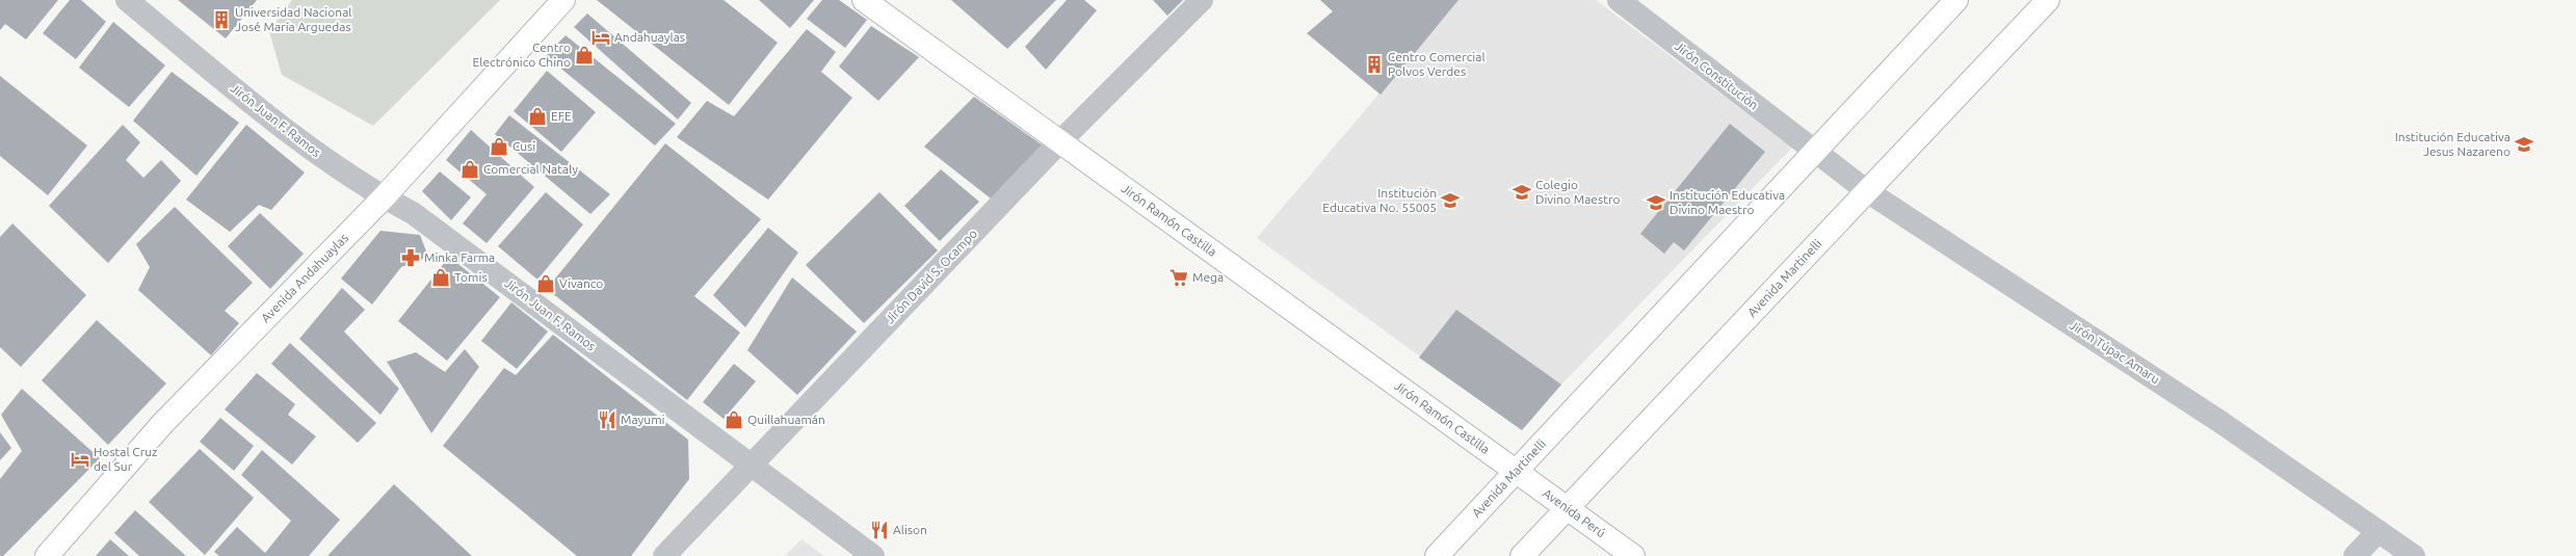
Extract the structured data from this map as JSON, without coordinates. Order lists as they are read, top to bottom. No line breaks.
{"streets":{"street":["Jirón Constitución","Jirón Juan F. Ramos","Jirón Ramón Castilla","Jirón David S. Ocampo","Avenida Martinelli","Avenida Andahuaylas","Jirón Túpac Amaru","Avenida Perú"]},"crossings":[["Jirón Constitución","Avenida Martinelli"],["Jirón Constitución","Jirón Túpac Amaru"],["Jirón Juan F. Ramos","Jirón David S. Ocampo"],["Jirón Juan F. Ramos","Avenida Andahuaylas"],["Jirón Ramón Castilla","Jirón David S. Ocampo"],["Jirón Ramón Castilla","Avenida Martinelli"],["Jirón Ramón Castilla","Avenida Perú"],["Avenida Martinelli","Jirón Túpac Amaru"],["Avenida Martinelli","Avenida Perú"]],"places":{"building":["Universidad Nacional José María Arguedas","Centro Comercial Polvos Verdes"],"hotel":["Andahuaylas","Hostal Cruz del Sur"],"shop":["Centro Electrónico Chino","EFE","Cusi","Comercial Nataly","Tomis","Vivanco","Quillahuamán"],"school or university":["Institución Educativa Jesus Nazareno","Colegio Divino Maestro","Institución Educativa No. 55005","Institución Educativa Divino Maestro"],"pharmacy":["Minka Farma"],"supermarket":["Mega"],"restaurant":["Mayumi","Alison"]}}
